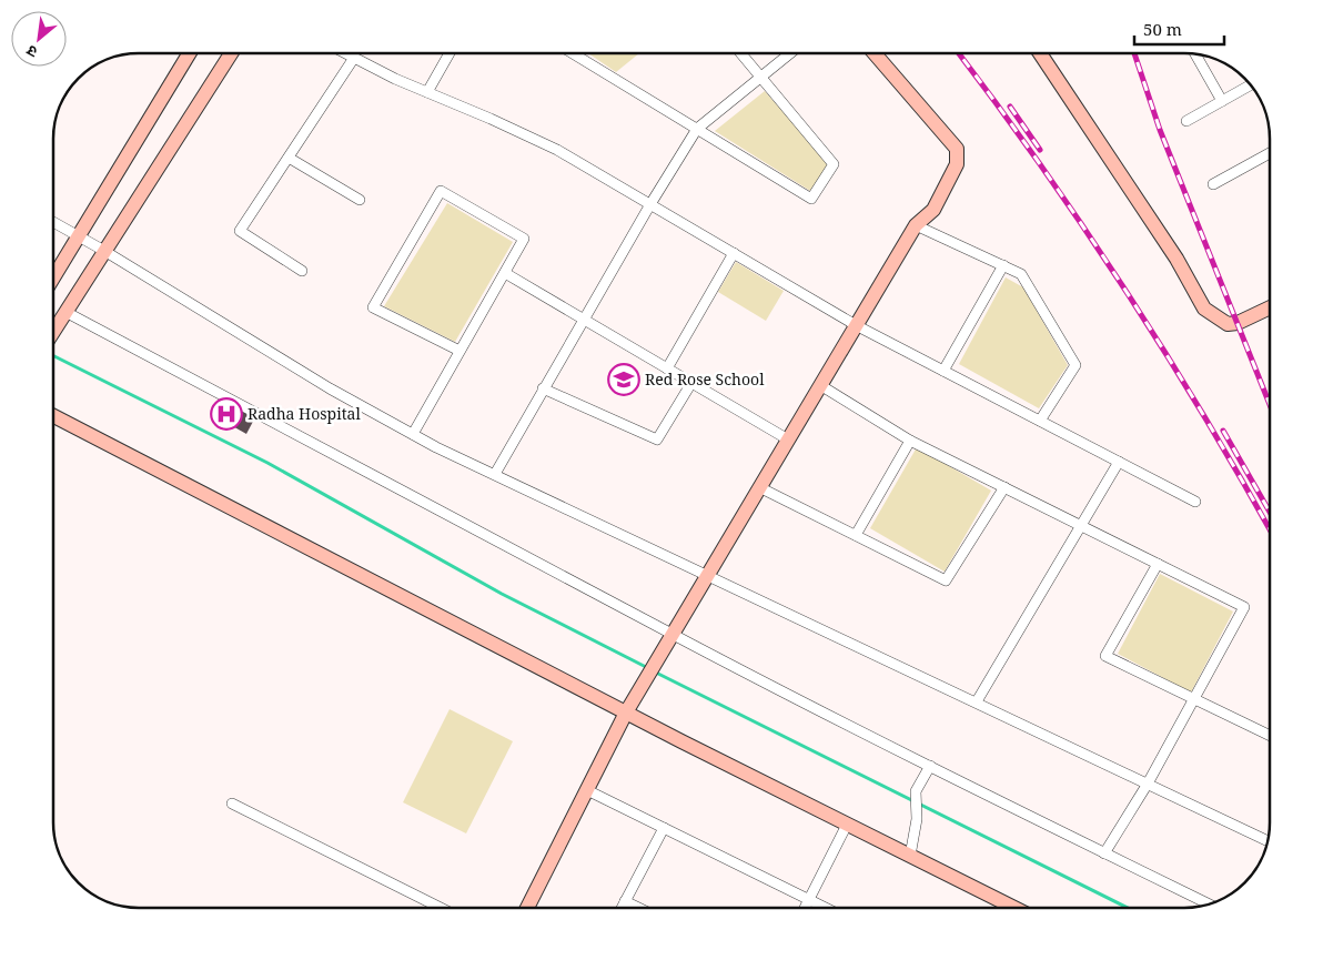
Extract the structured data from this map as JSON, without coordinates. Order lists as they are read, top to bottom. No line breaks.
{"places":{"school or university":["Red Rose School"],"hospital":["Radha Hospital"]},"scale_bar":"50 m","north":"bottom left"}
